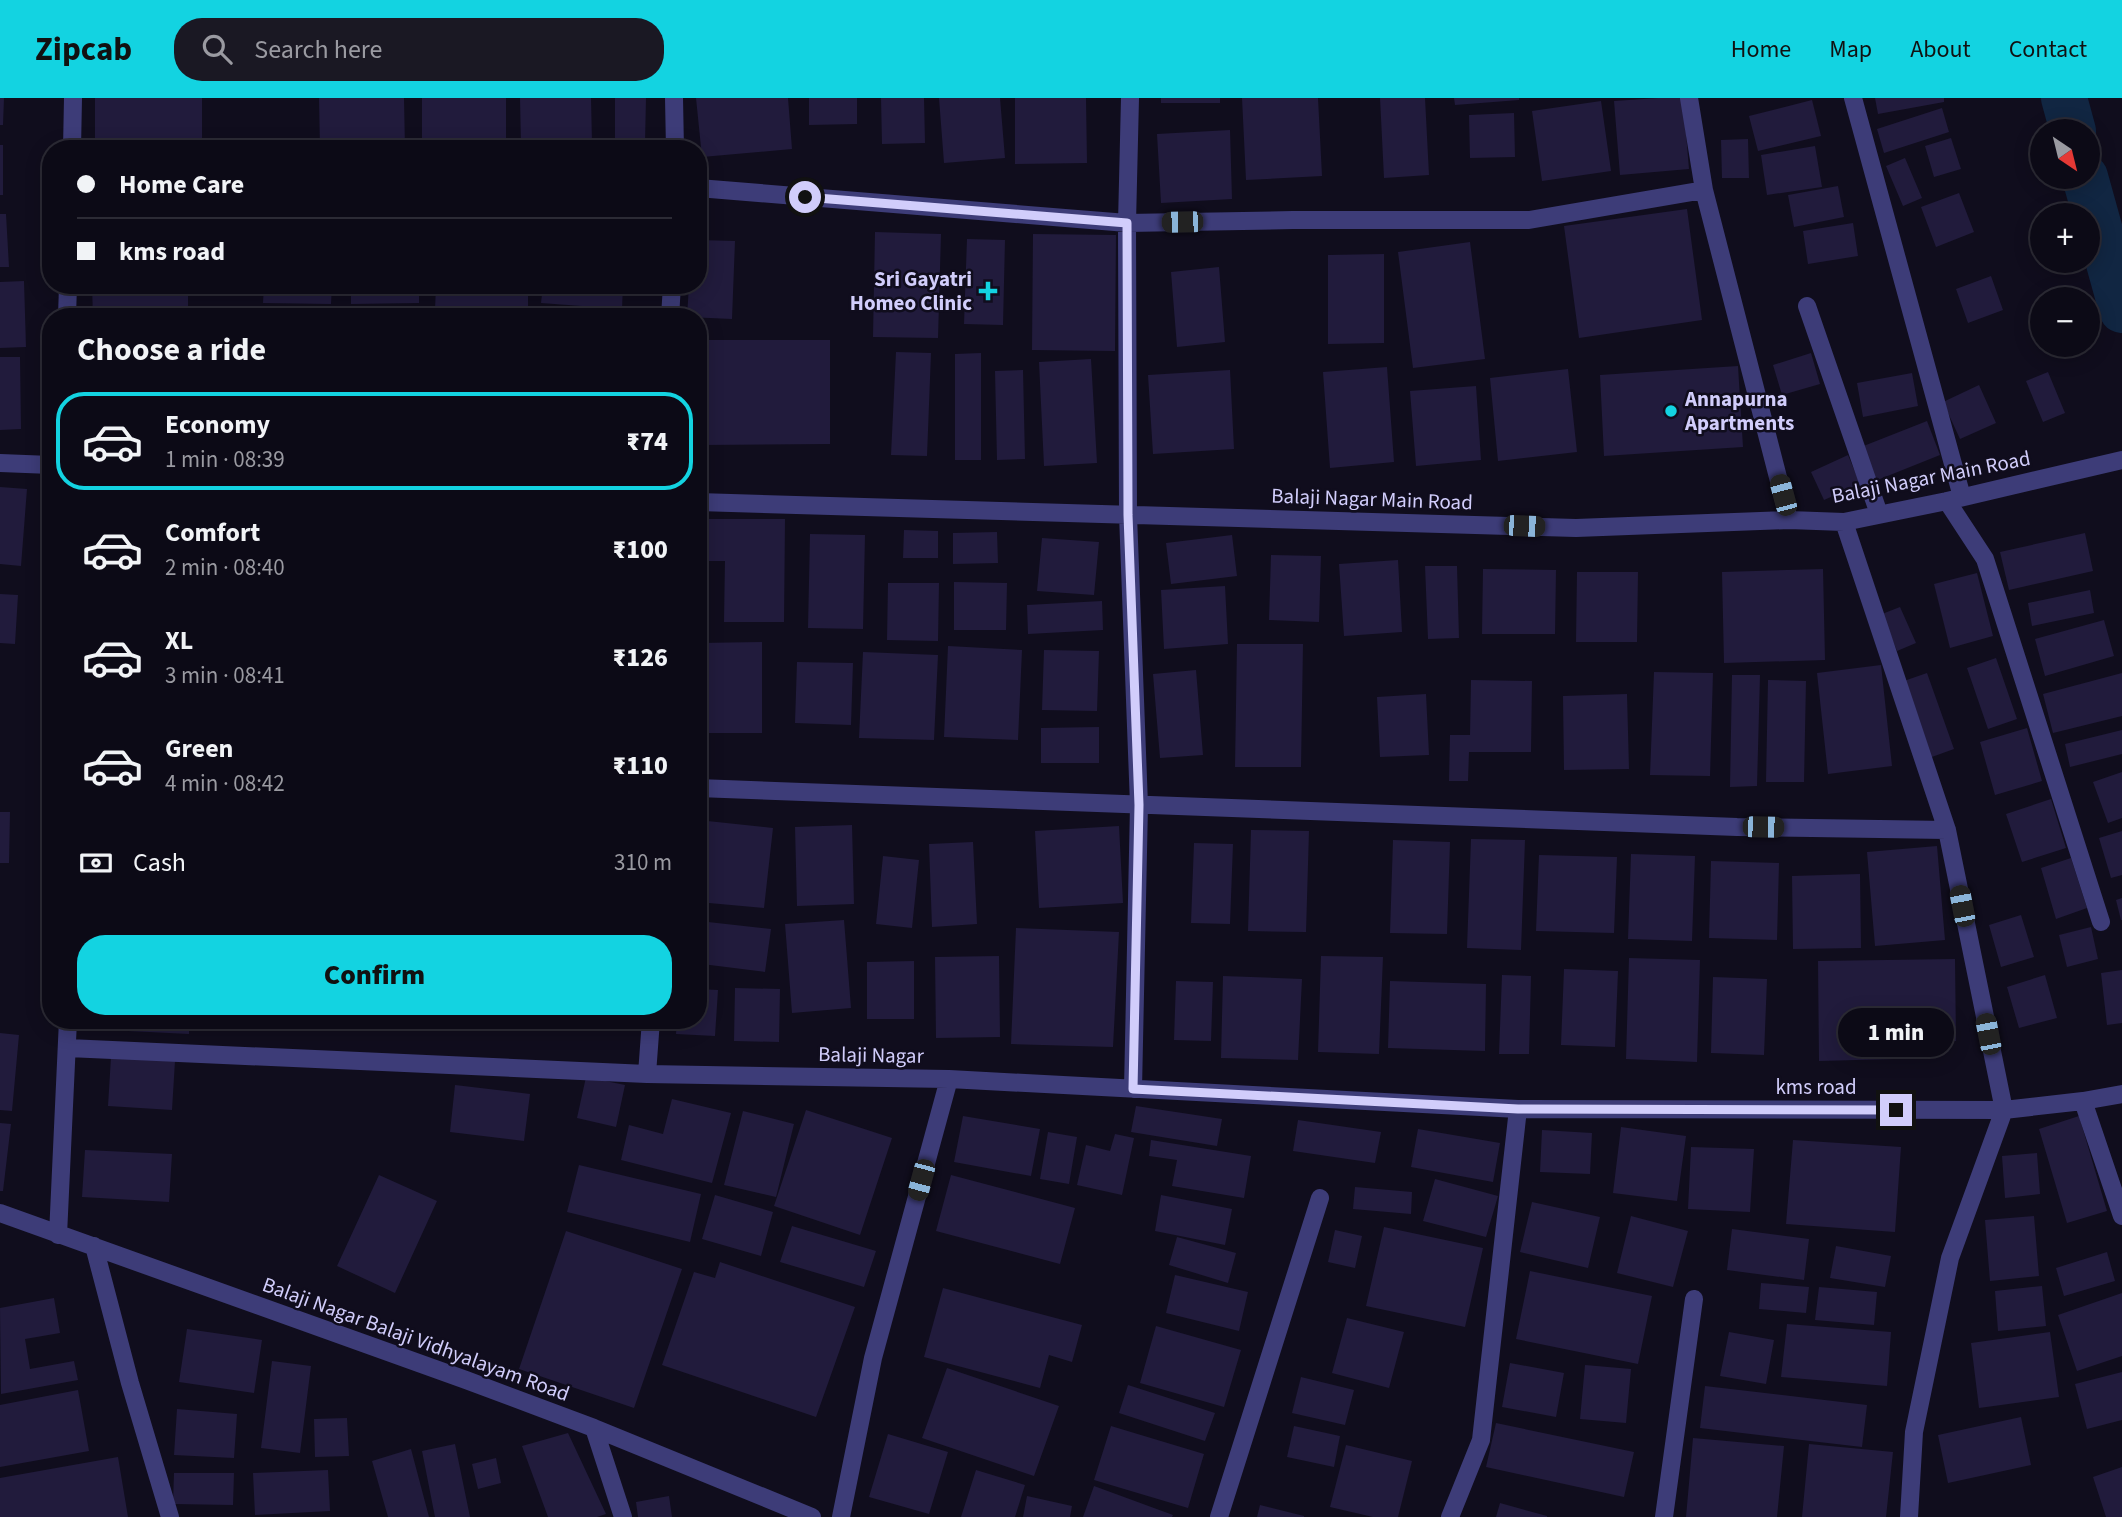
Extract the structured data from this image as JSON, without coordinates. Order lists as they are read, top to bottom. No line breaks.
{"streets":{"street":["Balaji Nagar Main Road","Balaji Nagar","kms road","Balaji Nagar Balaji Vidhyalayam Road"]},"crossings":[["Balaji Nagar","kms road"]],"places":{"health":["Sri Gayatri Homeo Clinic"],"other":["Annapurna Apartments"]},"north":"bottom right","page":{"header":"Zipcab","search":"Search here","nav":["Home","Map","About","Contact"],"map_buttons":["+","−"],"banner":["Home Care","kms road"],"heading":"Choose a ride","list":[{"name":"Economy","note":"1 min · 08:39","value":"₹74"},{"name":"Comfort","note":"2 min · 08:40","value":"₹100"},{"name":"XL","note":"3 min · 08:41","value":"₹126"},{"name":"Green","note":"4 min · 08:42","value":"₹110"}],"pay":["Cash","310 m"],"buttons":"Confirm","bubble":"1 min"}}
